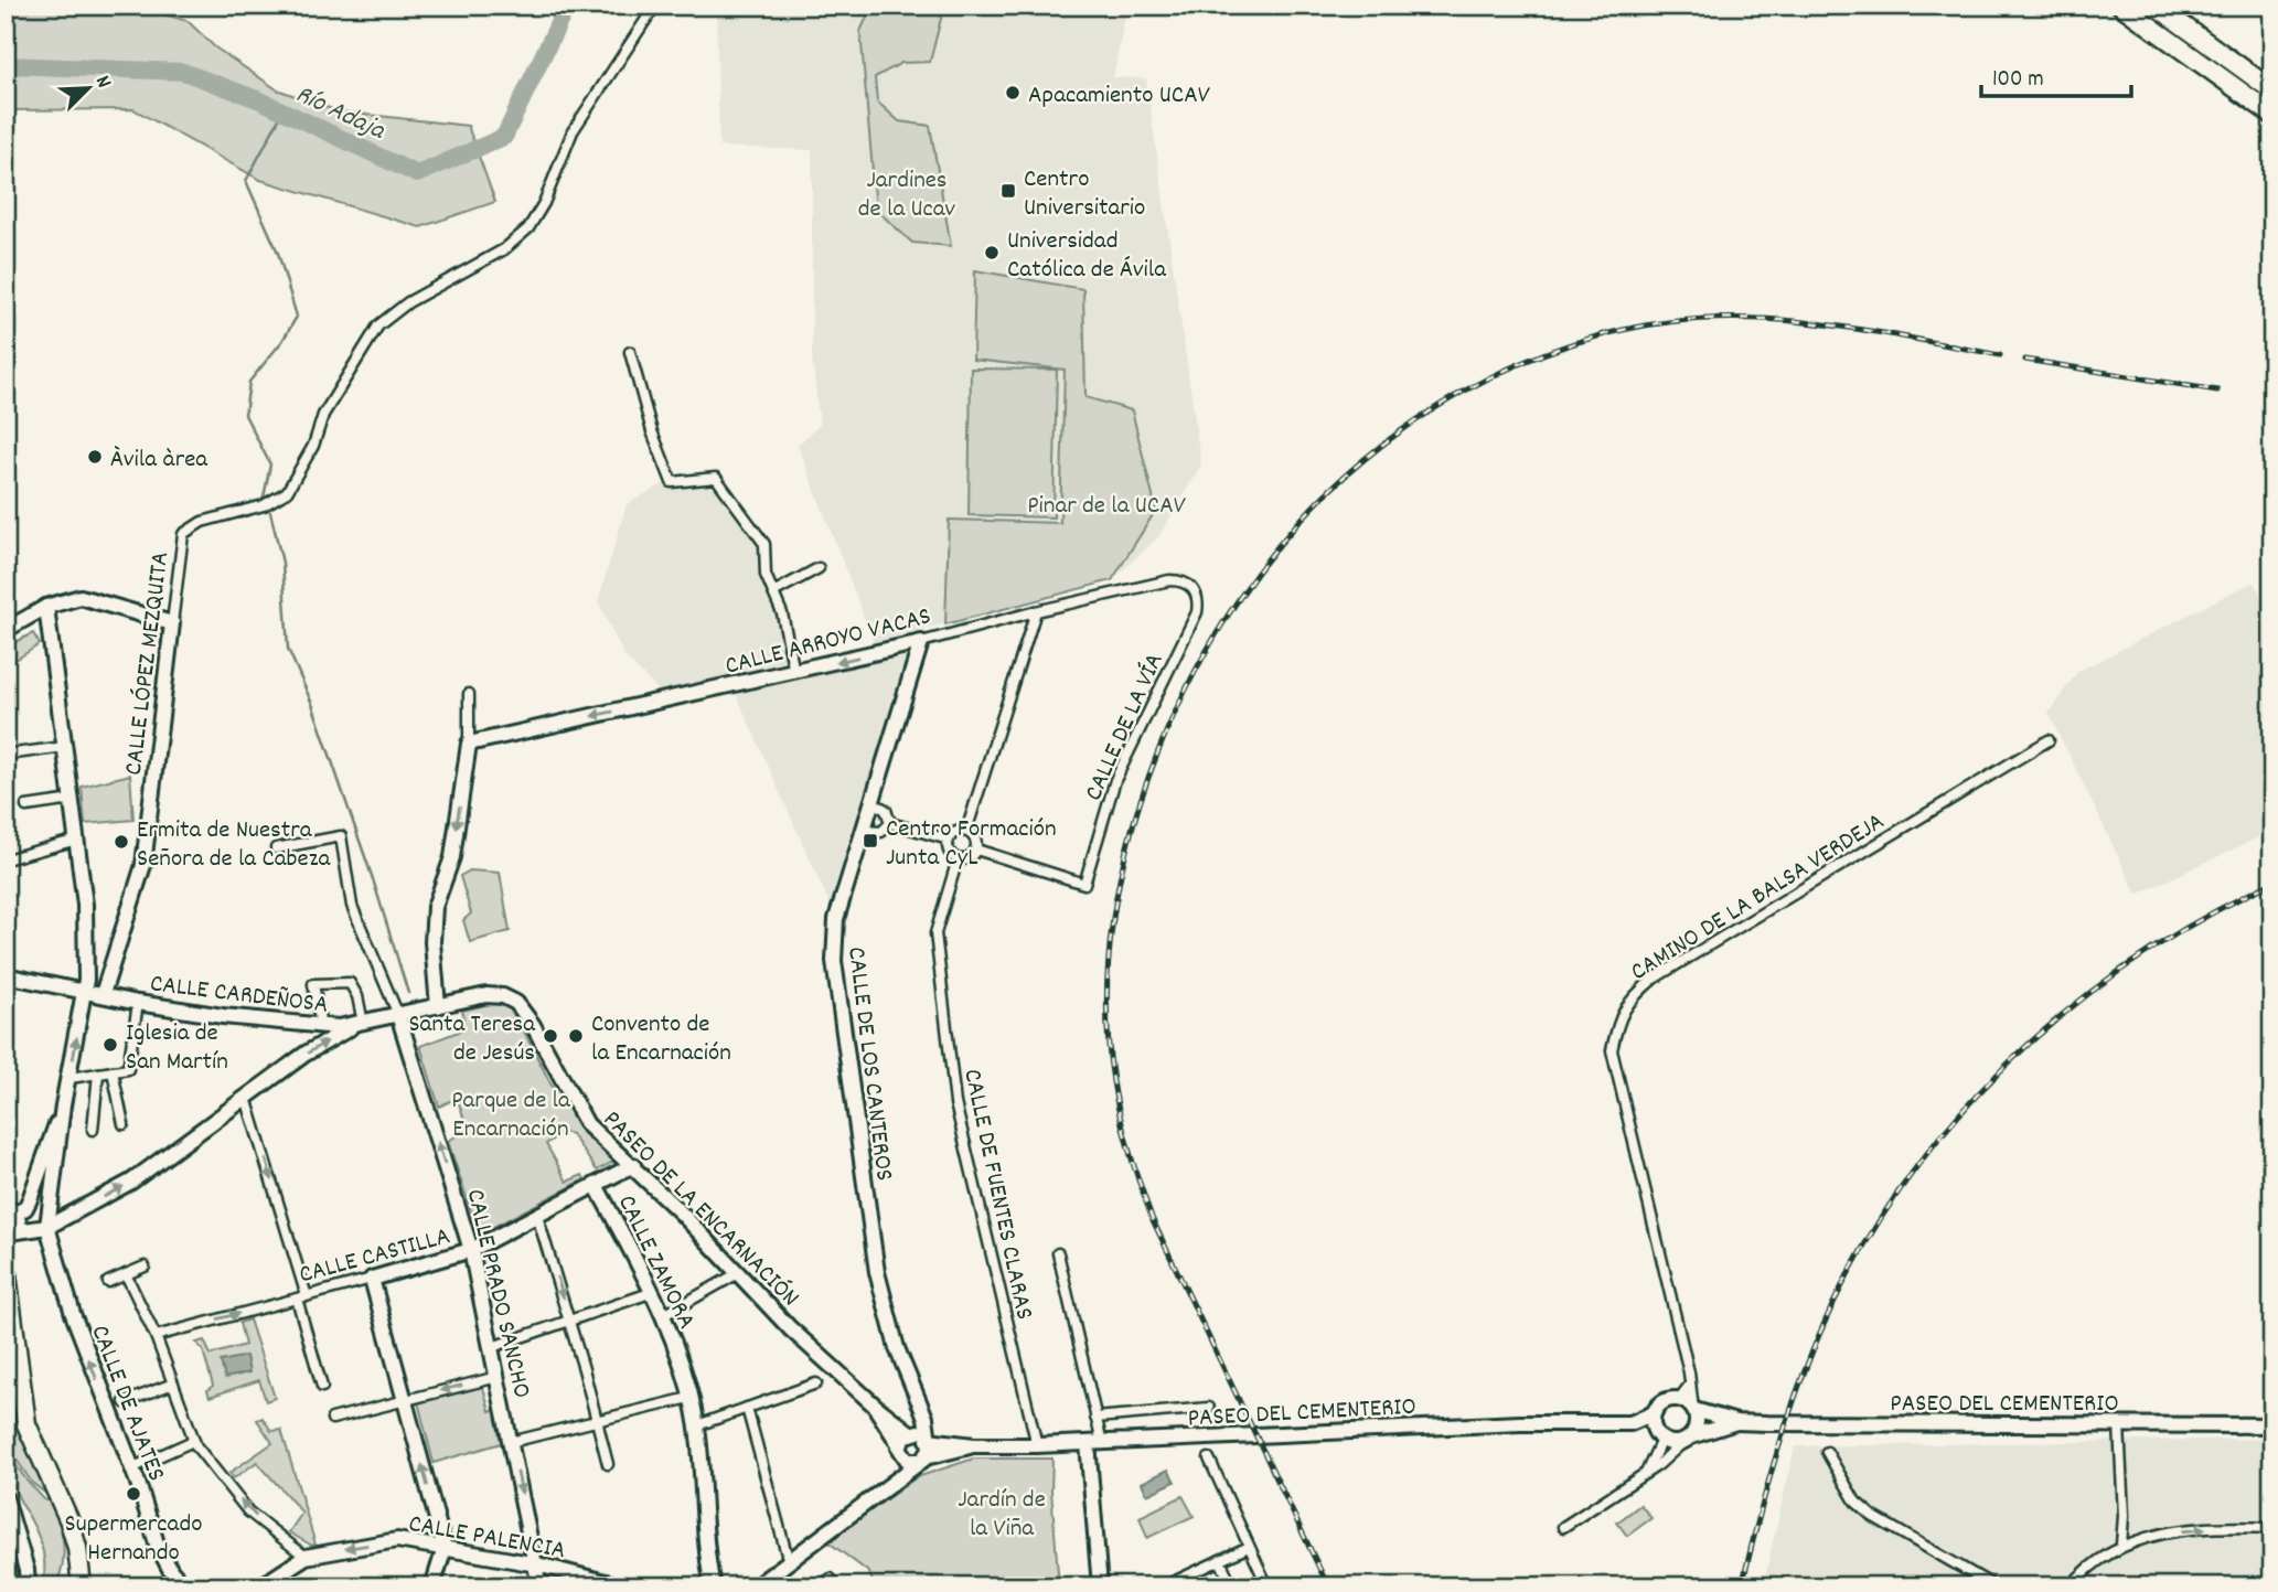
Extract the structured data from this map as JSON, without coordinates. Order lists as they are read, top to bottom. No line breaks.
{"streets":{"street":["CALLE ARROYO VACAS","CALLE LÓPEZ MEZQUITA","CALLE DE LA VÍA","CAMINO DE LA BALSA VERDEJA","CALLE CARDEÑOSA","CALLE DE LOS CANTEROS","CALLE DE FUENTES CLARAS","PASEO DE LA ENCARNACIÓN","CALLE CASTILLA","CALLE ZAMORA","CALLE PRADO SANCHO","PASEO DEL CEMENTERIO","CALLE DE AJATES","CALLE PALENCIA"]},"crossings":[["CALLE ARROYO VACAS","CALLE DE LA VÍA"],["CALLE ARROYO VACAS","CALLE DE LOS CANTEROS"],["CALLE LÓPEZ MEZQUITA","CALLE CARDEÑOSA"],["CALLE DE LA VÍA","CALLE DE FUENTES CLARAS"],["CAMINO DE LA BALSA VERDEJA","PASEO DEL CEMENTERIO"],["CALLE CARDEÑOSA","PASEO DE LA ENCARNACIÓN"],["CALLE CARDEÑOSA","CALLE PRADO SANCHO"],["CALLE DE LOS CANTEROS","PASEO DE LA ENCARNACIÓN"],["CALLE DE LOS CANTEROS","PASEO DEL CEMENTERIO"],["CALLE DE FUENTES CLARAS","PASEO DEL CEMENTERIO"],["PASEO DE LA ENCARNACIÓN","CALLE CASTILLA"],["PASEO DE LA ENCARNACIÓN","CALLE PRADO SANCHO"],["PASEO DE LA ENCARNACIÓN","PASEO DEL CEMENTERIO"],["CALLE CASTILLA","CALLE ZAMORA"],["CALLE CASTILLA","CALLE PRADO SANCHO"],["CALLE PRADO SANCHO","CALLE PALENCIA"]],"one_way":["CALLE ARROYO VACAS","CALLE PALENCIA"],"water":["Río Adaja"],"parks":["Jardines de la Ucav","Pinar de la UCAV","Parque de la Encarnación","Jardín de la Viña"],"places":{"other":["Apacamiento UCAV","Universidad Católica de Ávila","Àvila àrea","Ermita de Nuestra Señora de la Cabeza","Santa Teresa de Jesús","Convento de la Encarnación","Iglesia de San Martín","Supermercado Hernando"],"transit":["Centro Universitario","Centro Formación Junta CyL"]},"scale_bar":"100 m","north":"top right"}
